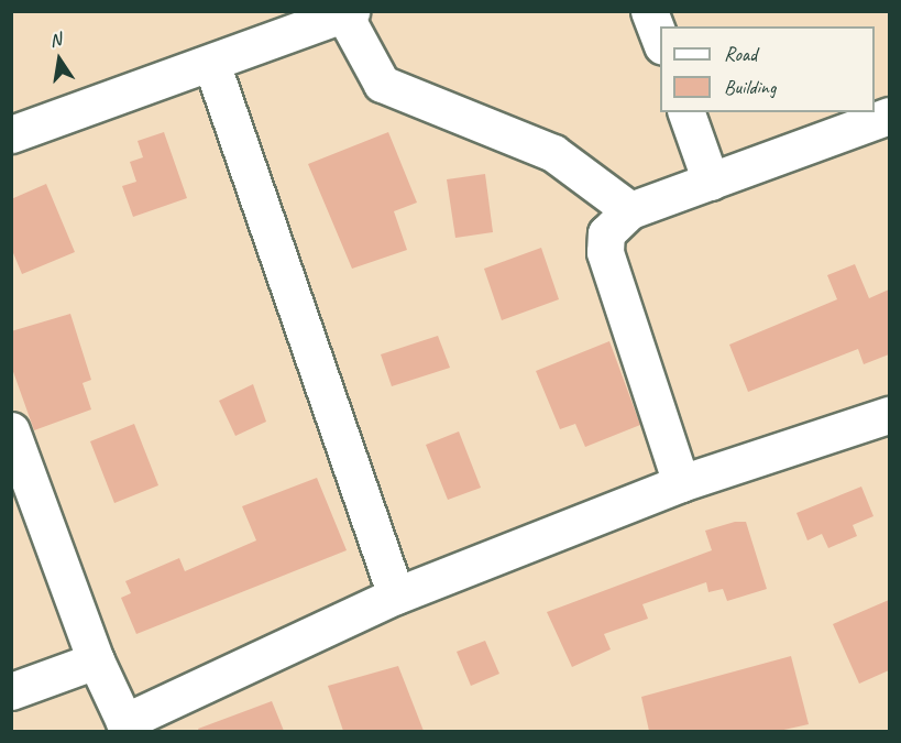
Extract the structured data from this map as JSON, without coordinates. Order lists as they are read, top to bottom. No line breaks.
{"legend":["Road","Building"],"north":"top"}
